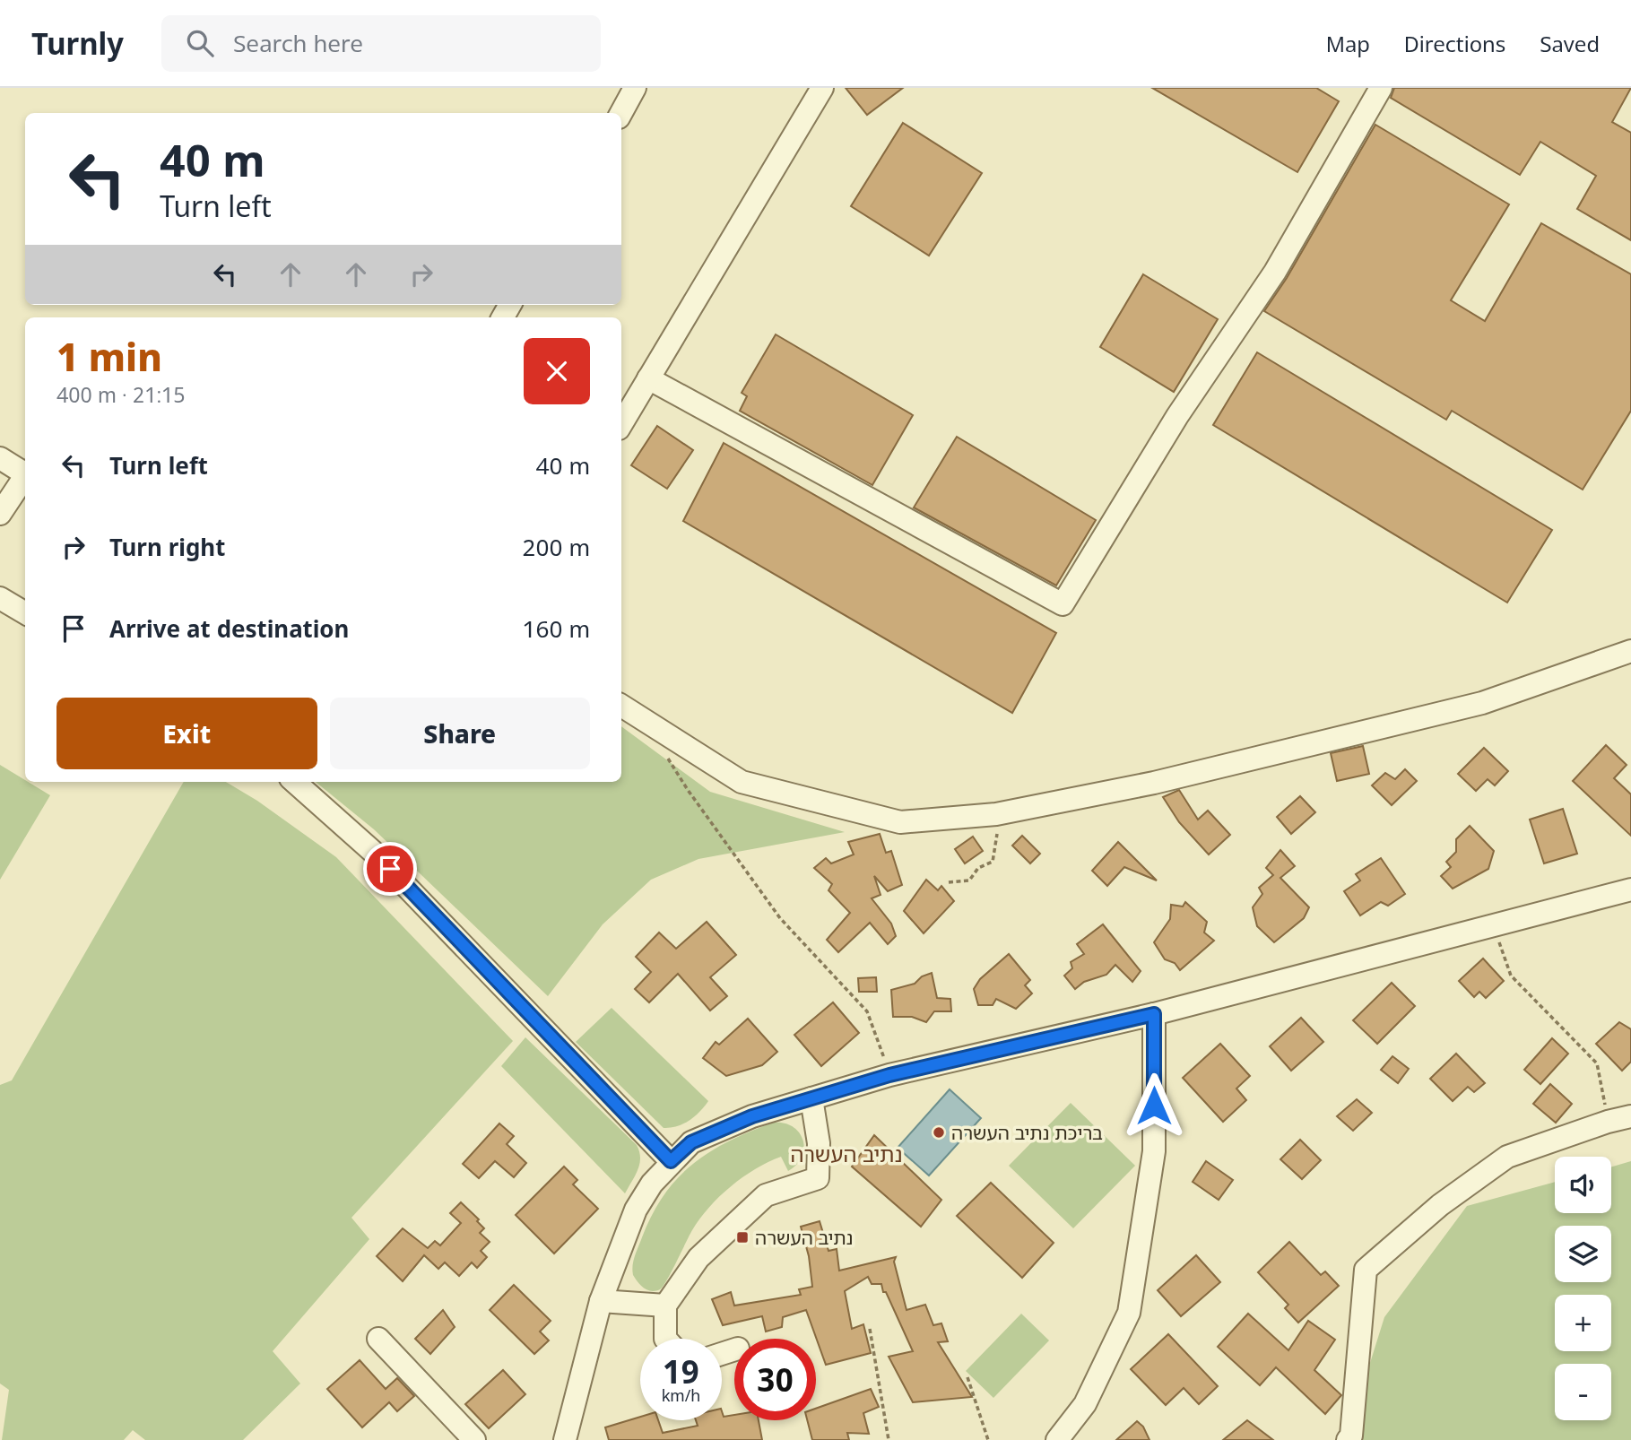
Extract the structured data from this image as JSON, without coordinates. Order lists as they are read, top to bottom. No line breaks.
{"districts":["נתיב העשרה"],"places":{"other":["בריכת נתיב העשרה"],"transit":["נתיב העשרה"]},"page":{"header":"Turnly","search":"Search here","nav":["Map","Directions","Saved"],"turn":["40 m","Turn left"],"heading":["1 min","400 m · 21:15"],"list":[{"name":"Turn left","value":"40 m"},{"name":"Turn right","value":"200 m"},{"name":"Arrive at destination","value":"160 m"}],"buttons":["Exit","Share"],"map_buttons":["+","−"],"speed":"19 km/h","limit":"30"}}
